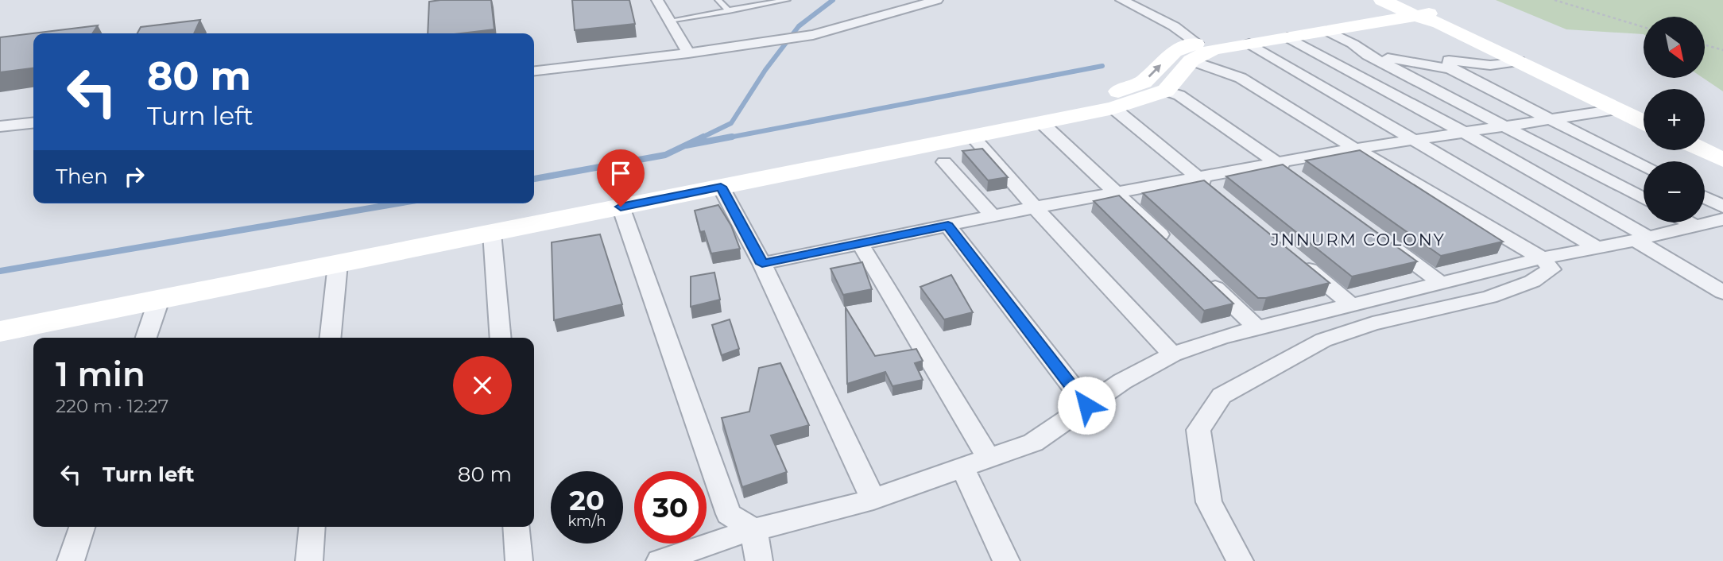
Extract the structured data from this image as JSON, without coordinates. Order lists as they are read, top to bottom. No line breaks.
{"districts":["JNNURM COLONY"],"north":"bottom right","page":{"map_buttons":["+","−"],"turn":["80 m","Turn left"],"then":"Then","heading":["1 min","220 m · 12:27"],"list":[{"name":"Turn left","value":"80 m"}],"speed":"20 km/h","limit":"30"}}
